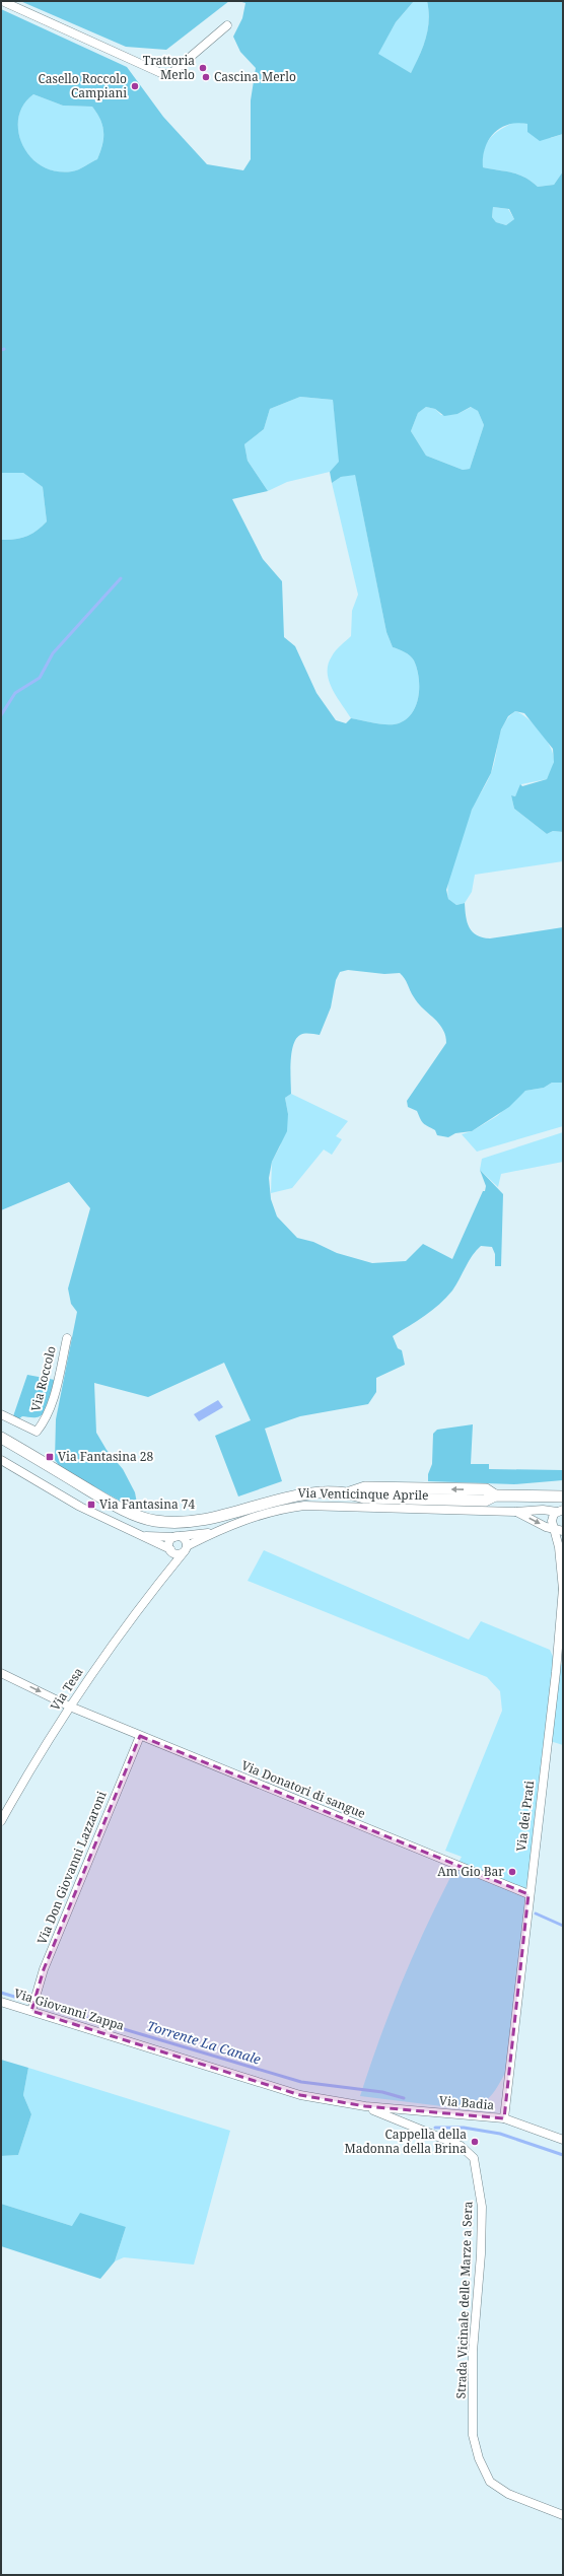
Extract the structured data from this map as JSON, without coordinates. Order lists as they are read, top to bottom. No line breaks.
{"streets":{"street":["Via Roccolo","Via Venticinque Aprile","Via Tesa","Via Donatori di sangue","Via dei Prati","Via Don Giovanni Lazzaroni","Via Giovanni Zappa","Via Badia","Strada Vicinale delle Marze a Sera"]},"crossings":[["Via Venticinque Aprile","Via Tesa"],["Via Venticinque Aprile","Via dei Prati"],["Via Tesa","Via Donatori di sangue"],["Via Donatori di sangue","Via dei Prati"],["Via Donatori di sangue","Via Don Giovanni Lazzaroni"],["Via dei Prati","Via Badia"],["Via Don Giovanni Lazzaroni","Via Giovanni Zappa"],["Via Giovanni Zappa","Via Badia"],["Via Giovanni Zappa","Strada Vicinale delle Marze a Sera"],["Via Badia","Strada Vicinale delle Marze a Sera"]],"water":["Torrente La Canale"],"places":{"other":["Trattoria Merlo","Cascina Merlo","Casello Roccolo Campiani","Am Gio Bar","Cappella della Madonna della Brina"],"transit":["Via Fantasina 28","Via Fantasina 74"]}}
